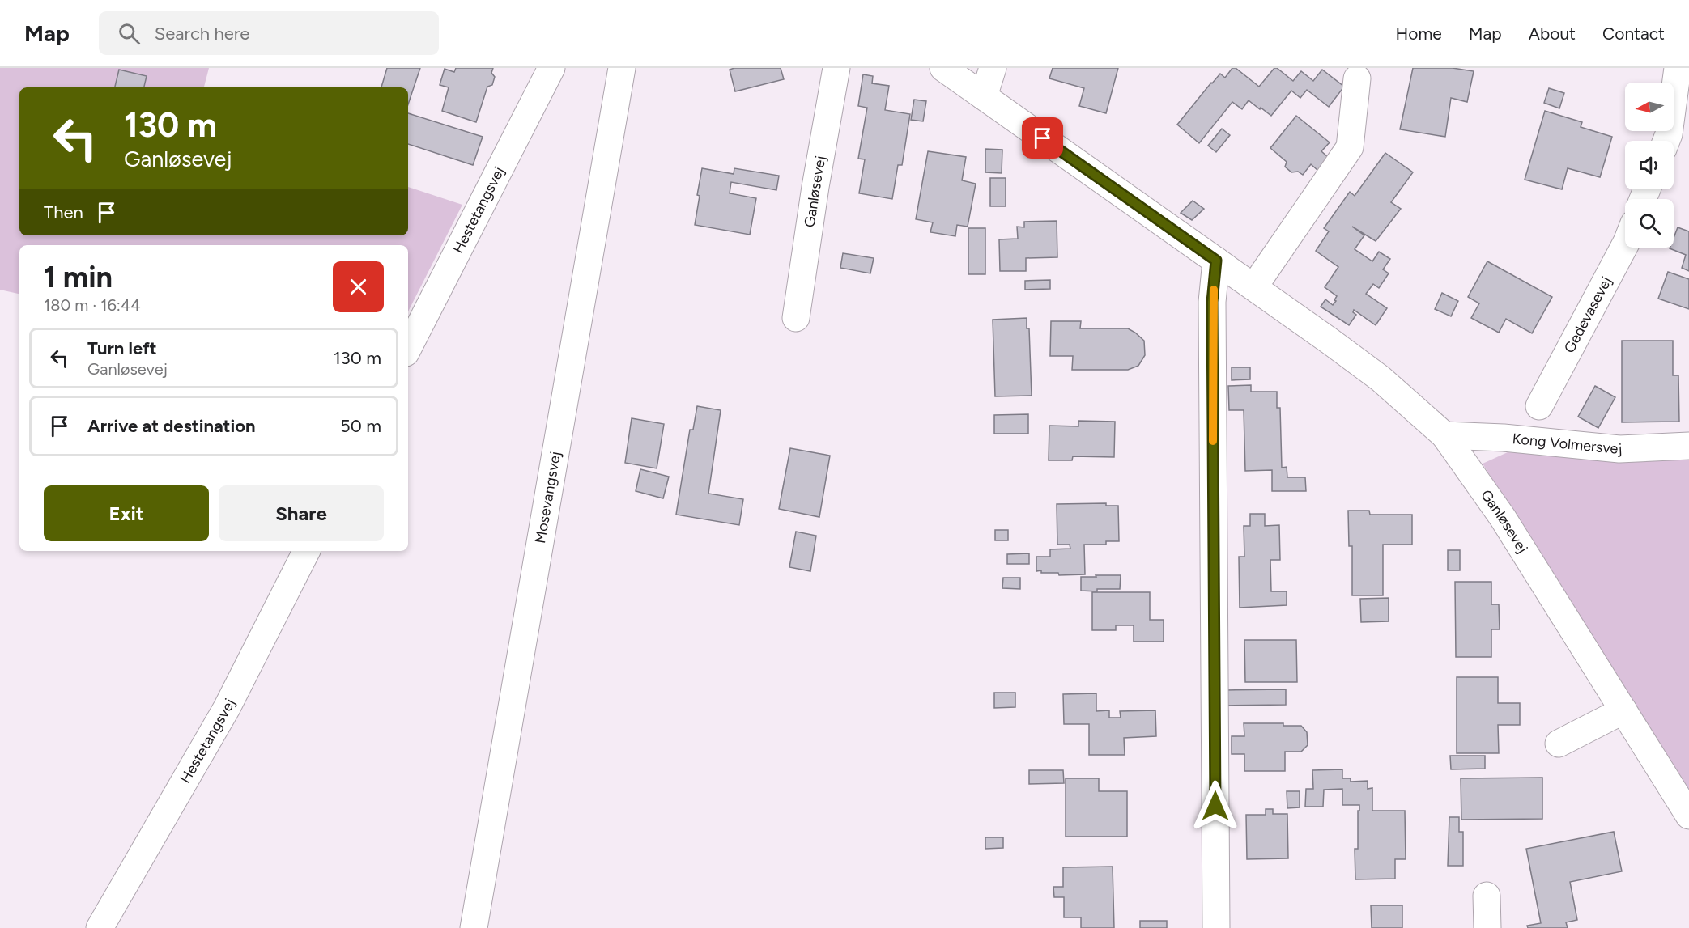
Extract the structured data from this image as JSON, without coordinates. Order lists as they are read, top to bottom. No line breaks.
{"streets":{"street":["Ganløsevej","Hestetangsvej","Gedevasevej","Kong Volmersvej","Mosevangsvej"]},"crossings":[["Ganløsevej","Kong Volmersvej"]],"north":"left","page":{"header":"Map","search":"Search here","nav":["Home","Map","About","Contact"],"turn":["130 m","Ganløsevej"],"then":"Then","heading":["1 min","180 m · 16:44"],"list":[{"name":"Turn left","note":"Ganløsevej","value":"130 m"},{"name":"Arrive at destination","value":"50 m"}],"buttons":["Exit","Share"]}}
